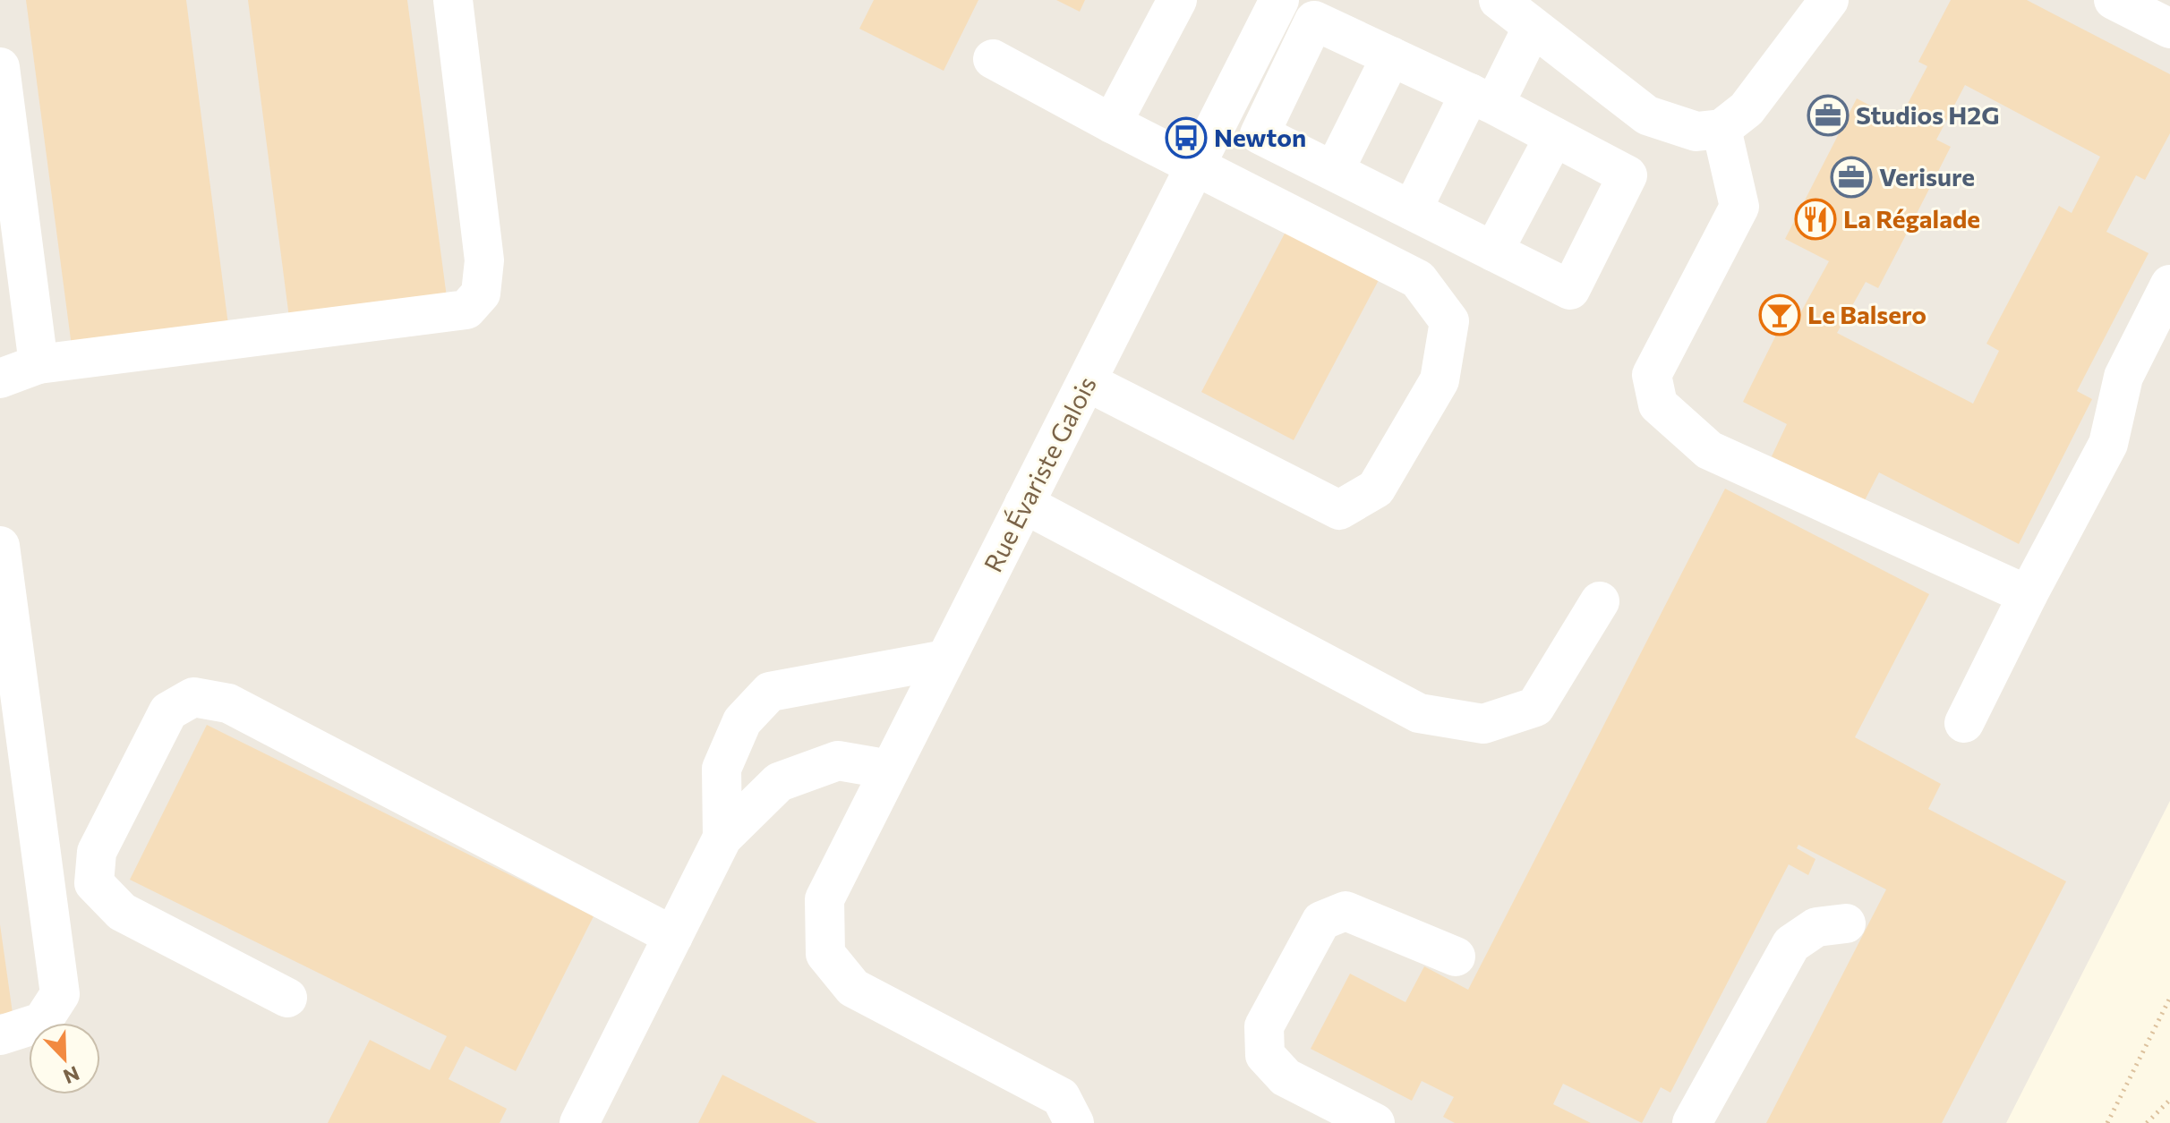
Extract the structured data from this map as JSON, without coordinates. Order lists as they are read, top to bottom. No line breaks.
{"streets":{"street":["Rue Évariste Galois"]},"places":{"office":["Studios H2G","Verisure"],"bus stop":["Newton"],"restaurant":["La Régalade"],"bar":["Le Balsero"]},"north":"bottom right"}
